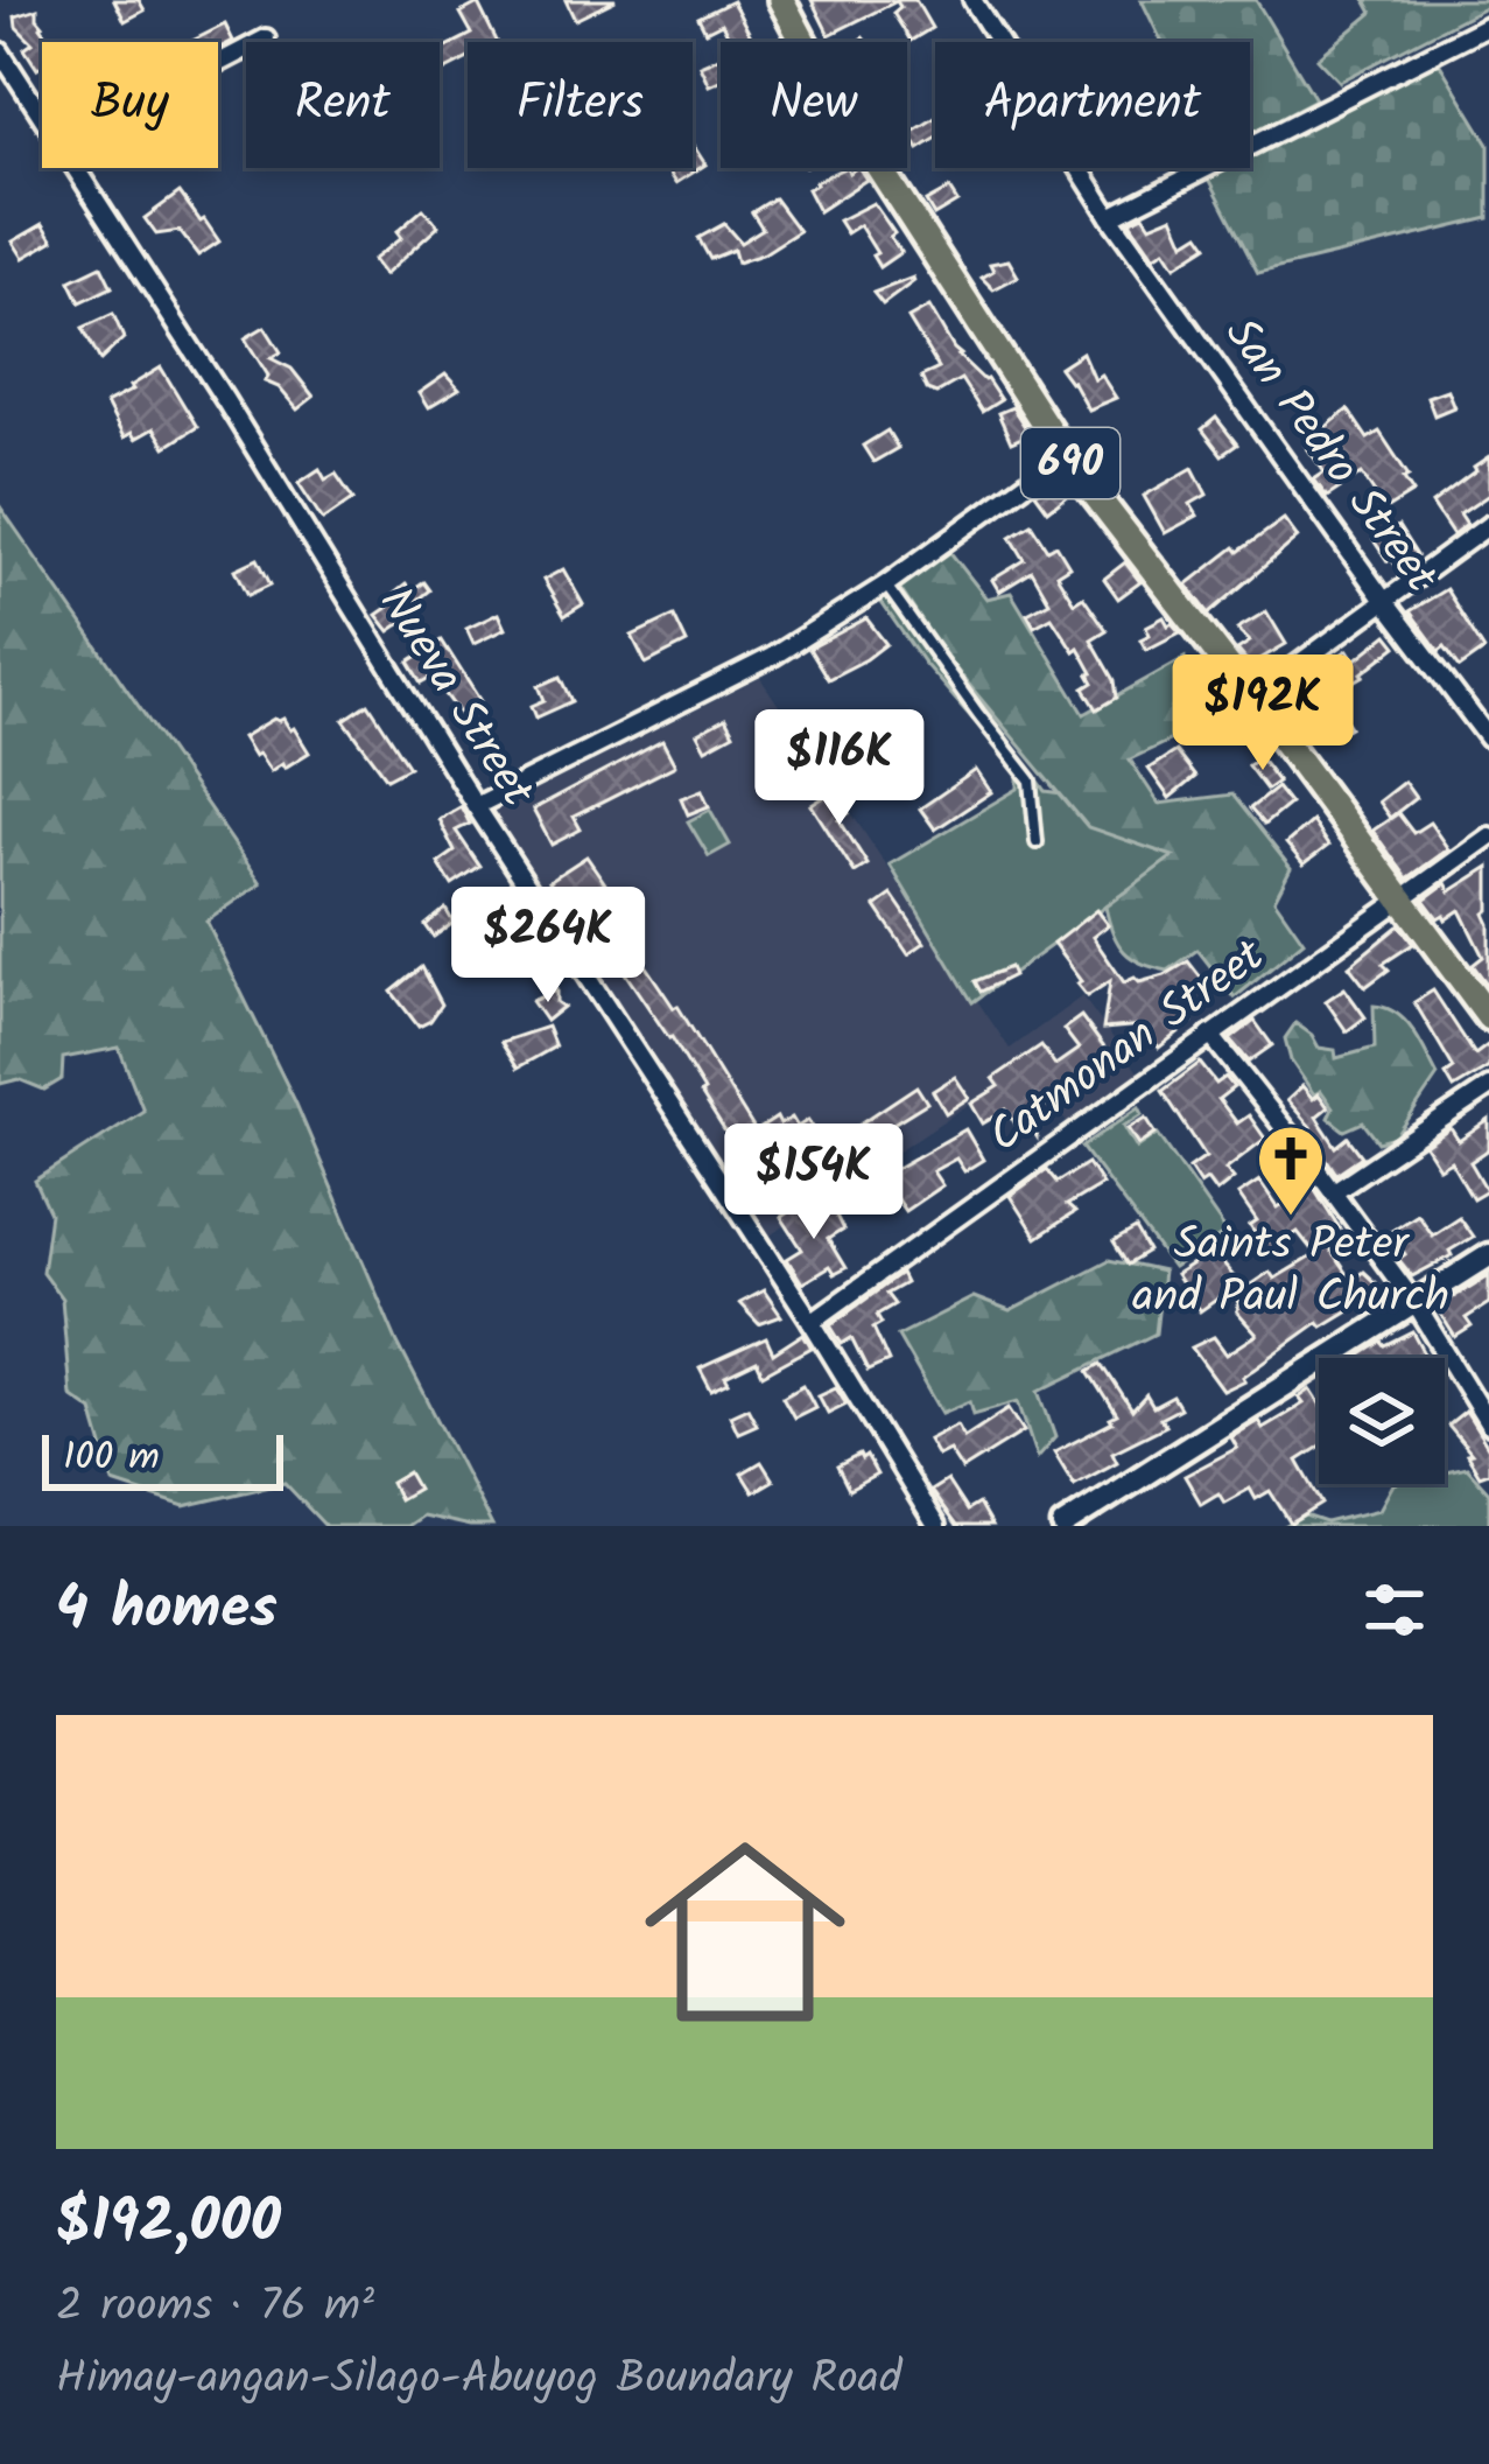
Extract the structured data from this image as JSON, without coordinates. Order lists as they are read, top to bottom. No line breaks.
{"streets":{"main road":["690"],"street":["San Pedro Street","Nueva Street","Catmonan Street"]},"crossings":[["690","Catmonan Street"],["Nueva Street","Catmonan Street"]],"places":{"church":["Saints Peter and Paul Church"]},"scale_bar":"100 m","page":{"chip":["Buy","Rent","Filters","New","Apartment"],"price":["$192K","$116K","$264K","$154K"],"scale":"100 m","heading":"4 homes","list":[{"name":"$192,000","note":"2 rooms · 76 m² · Himay-angan-Silago-Abuyog Boundary Road"}]}}
